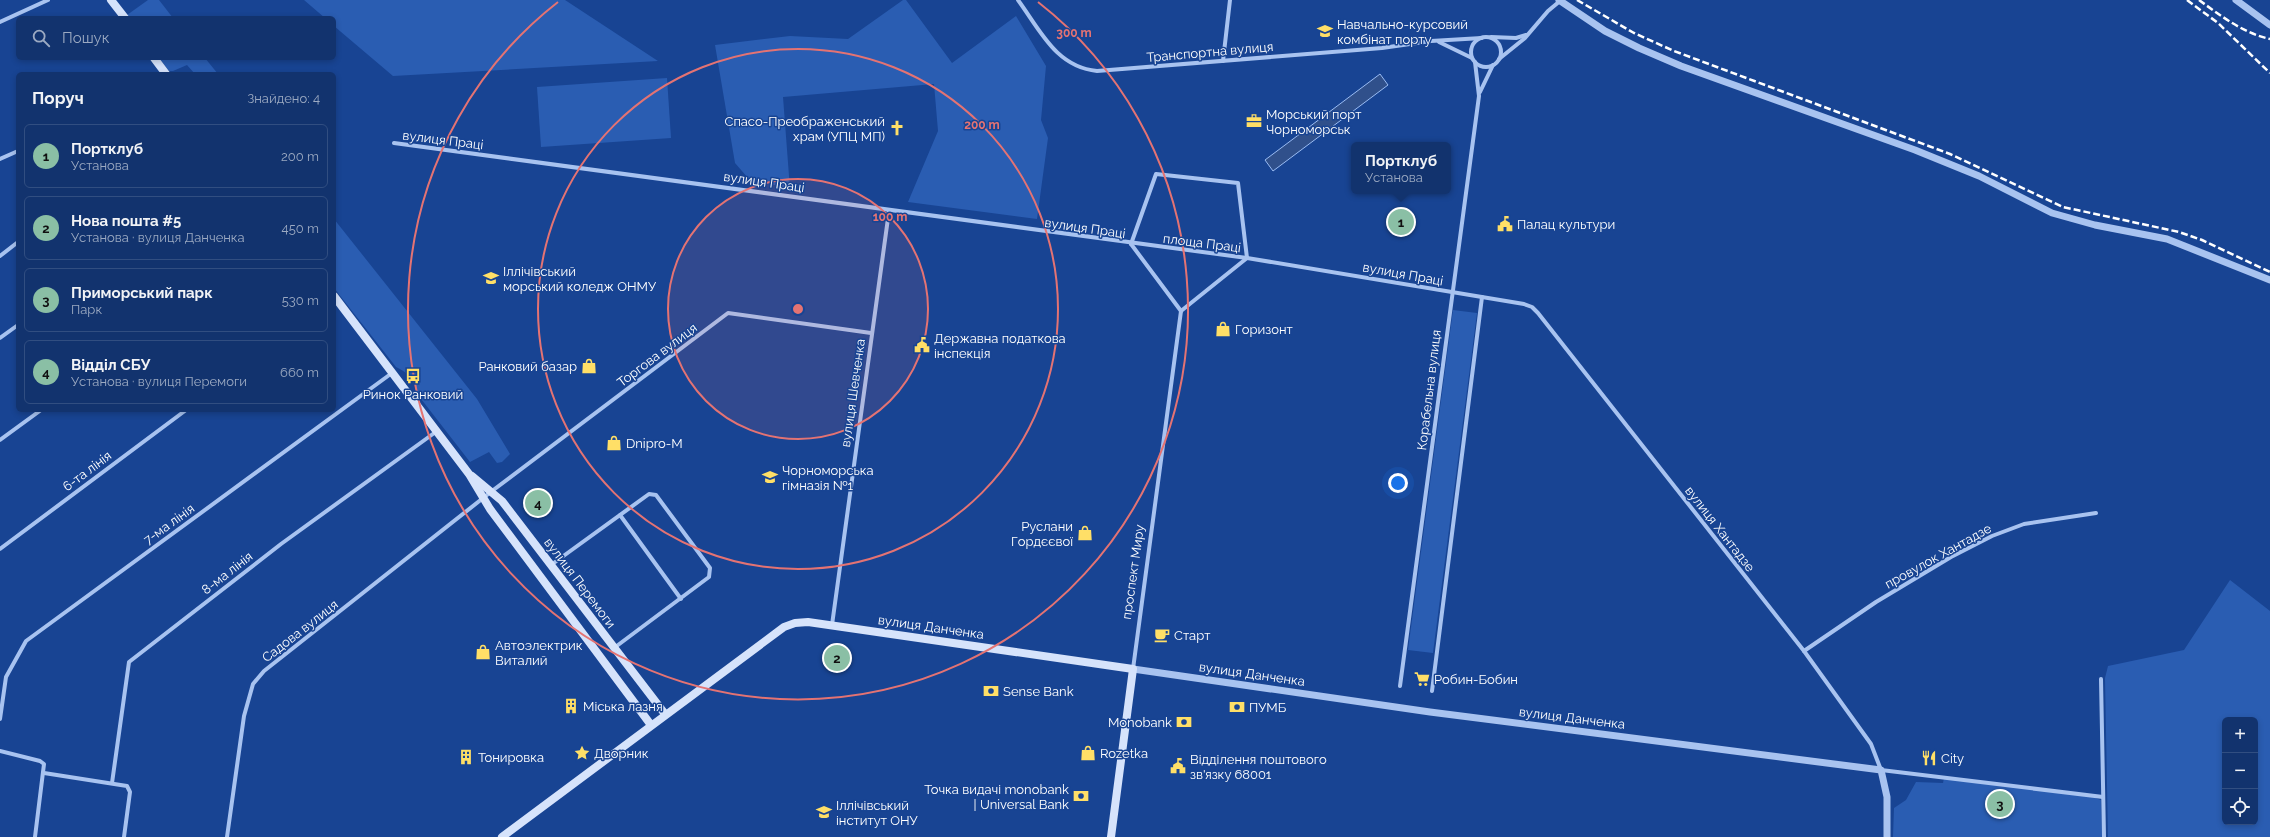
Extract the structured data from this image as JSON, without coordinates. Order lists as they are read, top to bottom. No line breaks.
{"streets":{"main road":["проспект Миру","вулиця Перемоги","вулиця Данченка"],"street":["Транспортна вулиця","вулиця Праці","площа Праці","Торгова вулиця","Корабельна вулиця","вулиця Шевченка","6-та лінія","7-ма лінія","вулиця Хантадзе","провулок Хантадзе","8-ма лінія","Садова вулиця"]},"crossings":[["вулиця Праці","площа Праці"],["вулиця Праці","Корабельна вулиця"],["вулиця Праці","вулиця Шевченка"],["вулиця Праці","вулиця Хантадзе"],["площа Праці","проспект Миру"],["Торгова вулиця","вулиця Шевченка"],["Торгова вулиця","вулиця Перемоги"],["Торгова вулиця","Садова вулиця"],["вулиця Шевченка","вулиця Данченка"],["7-ма лінія","вулиця Перемоги"],["вулиця Хантадзе","провулок Хантадзе"],["вулиця Хантадзе","вулиця Данченка"],["проспект Миру","вулиця Данченка"],["8-ма лінія","вулиця Перемоги"],["вулиця Перемоги","вулиця Данченка"],["вулиця Перемоги","Садова вулиця"]],"places":{"school or university":["Навчально-курсовий комбінат порту","Іллічівський морський коледж ОНМУ","Чорноморська гімназія №1","Іллічівський інститут ОНУ"],"office":["Морський порт Чорноморськ"],"church":["Спасо-Преображенський храм (УПЦ МП)"],"public building":["Палац культури","Державна податкова інспекція","Відділення поштового зв'язку 68001"],"shop":["Горизонт","Ранковий базар","Dnipro-M","Руслани Гордєєвої","Автоэлектрик Виталий","Rozetka"],"bus stop":["Ринок Ранковий"],"cafe":["Старт"],"supermarket":["Робин-Бобин"],"bank":["Sense Bank","ПУМБ","Monobank","Точка видачі monobank | Universal Bank"],"building":["Міська лазня","Тонировка"],"place":["Дворник"],"restaurant":["City"]},"page":{"search":"Пошук","heading":["Поруч","Знайдено: 4"],"list":[{"mark":"1","name":"Портклуб","note":"Установа","value":"200 m"},{"mark":"2","name":"Нова пошта #5","note":"Установа · вулиця Данченка","value":"450 m"},{"mark":"3","name":"Приморський парк","note":"Парк","value":"530 m"},{"mark":"4","name":"Відділ СБУ","note":"Установа · вулиця Перемоги","value":"660 m"}],"popup":["Портклуб","Установа"],"pins":["1","4","2","3"],"map_buttons":["+","−"]},"rings":["300 m","200 m","100 m"]}
